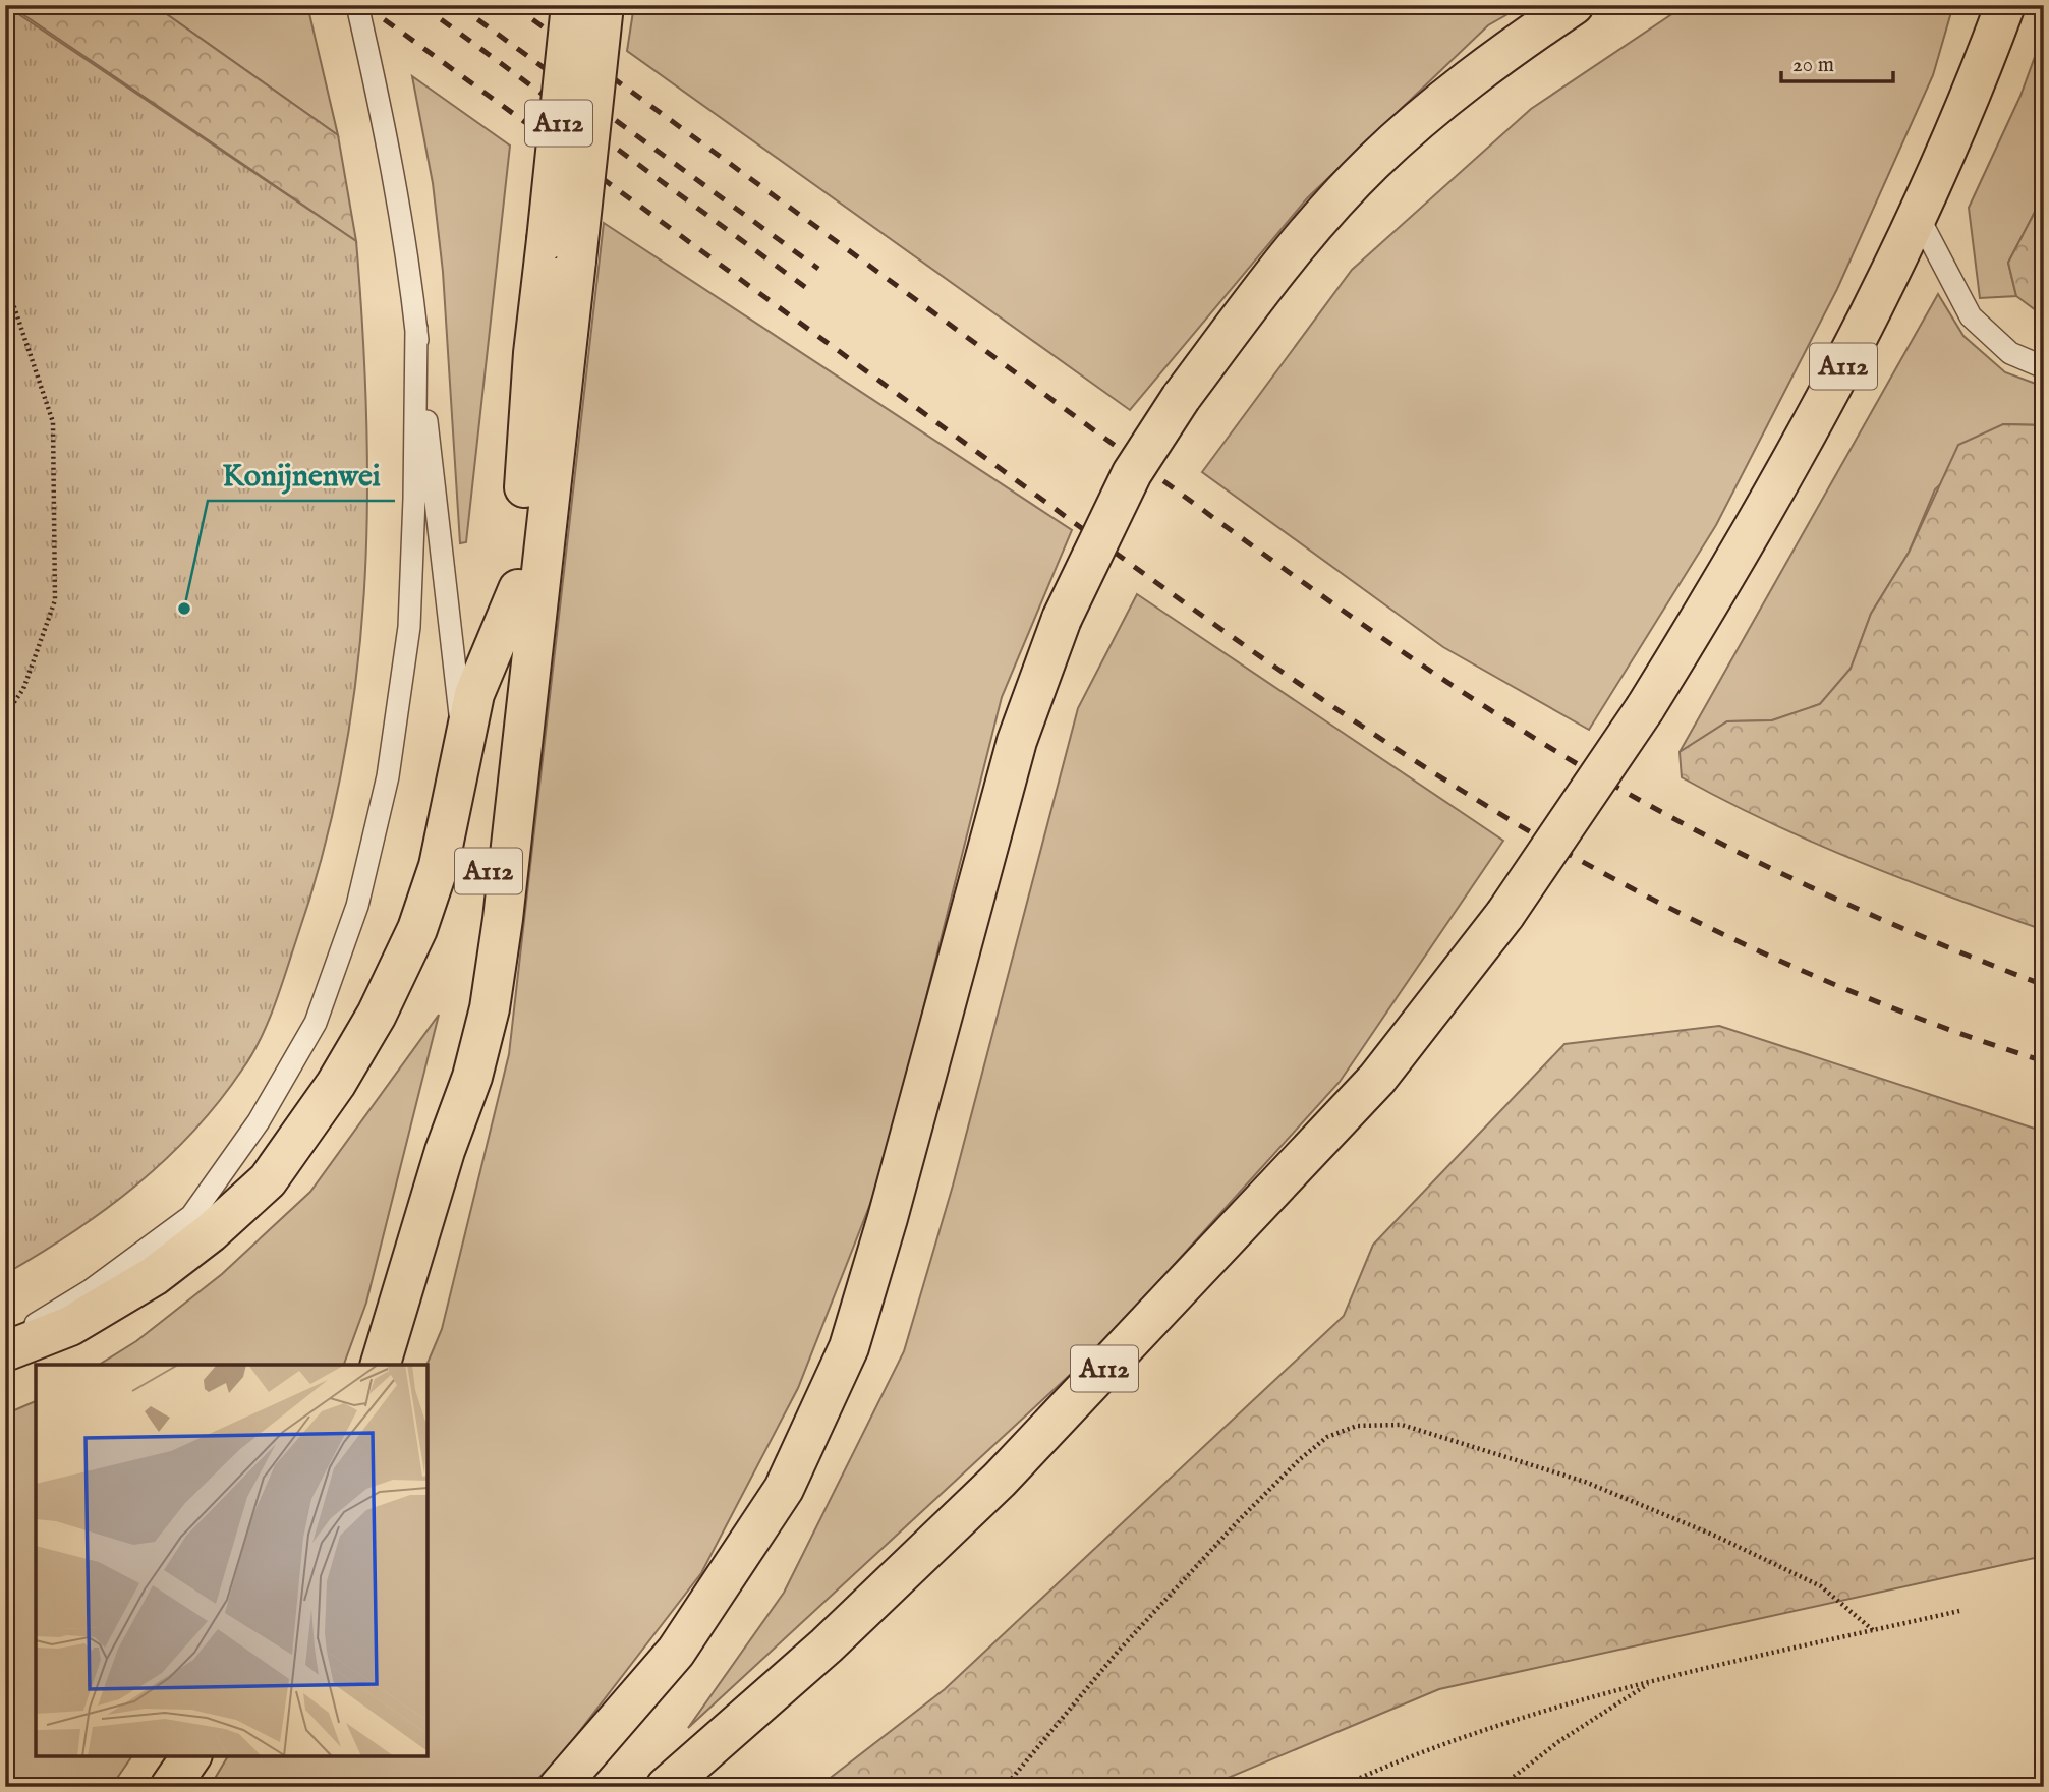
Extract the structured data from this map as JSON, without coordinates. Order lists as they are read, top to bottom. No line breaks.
{"streets":{"highway":["A112"]},"places":["Konijnenwei"],"scale_bar":"20 m"}
